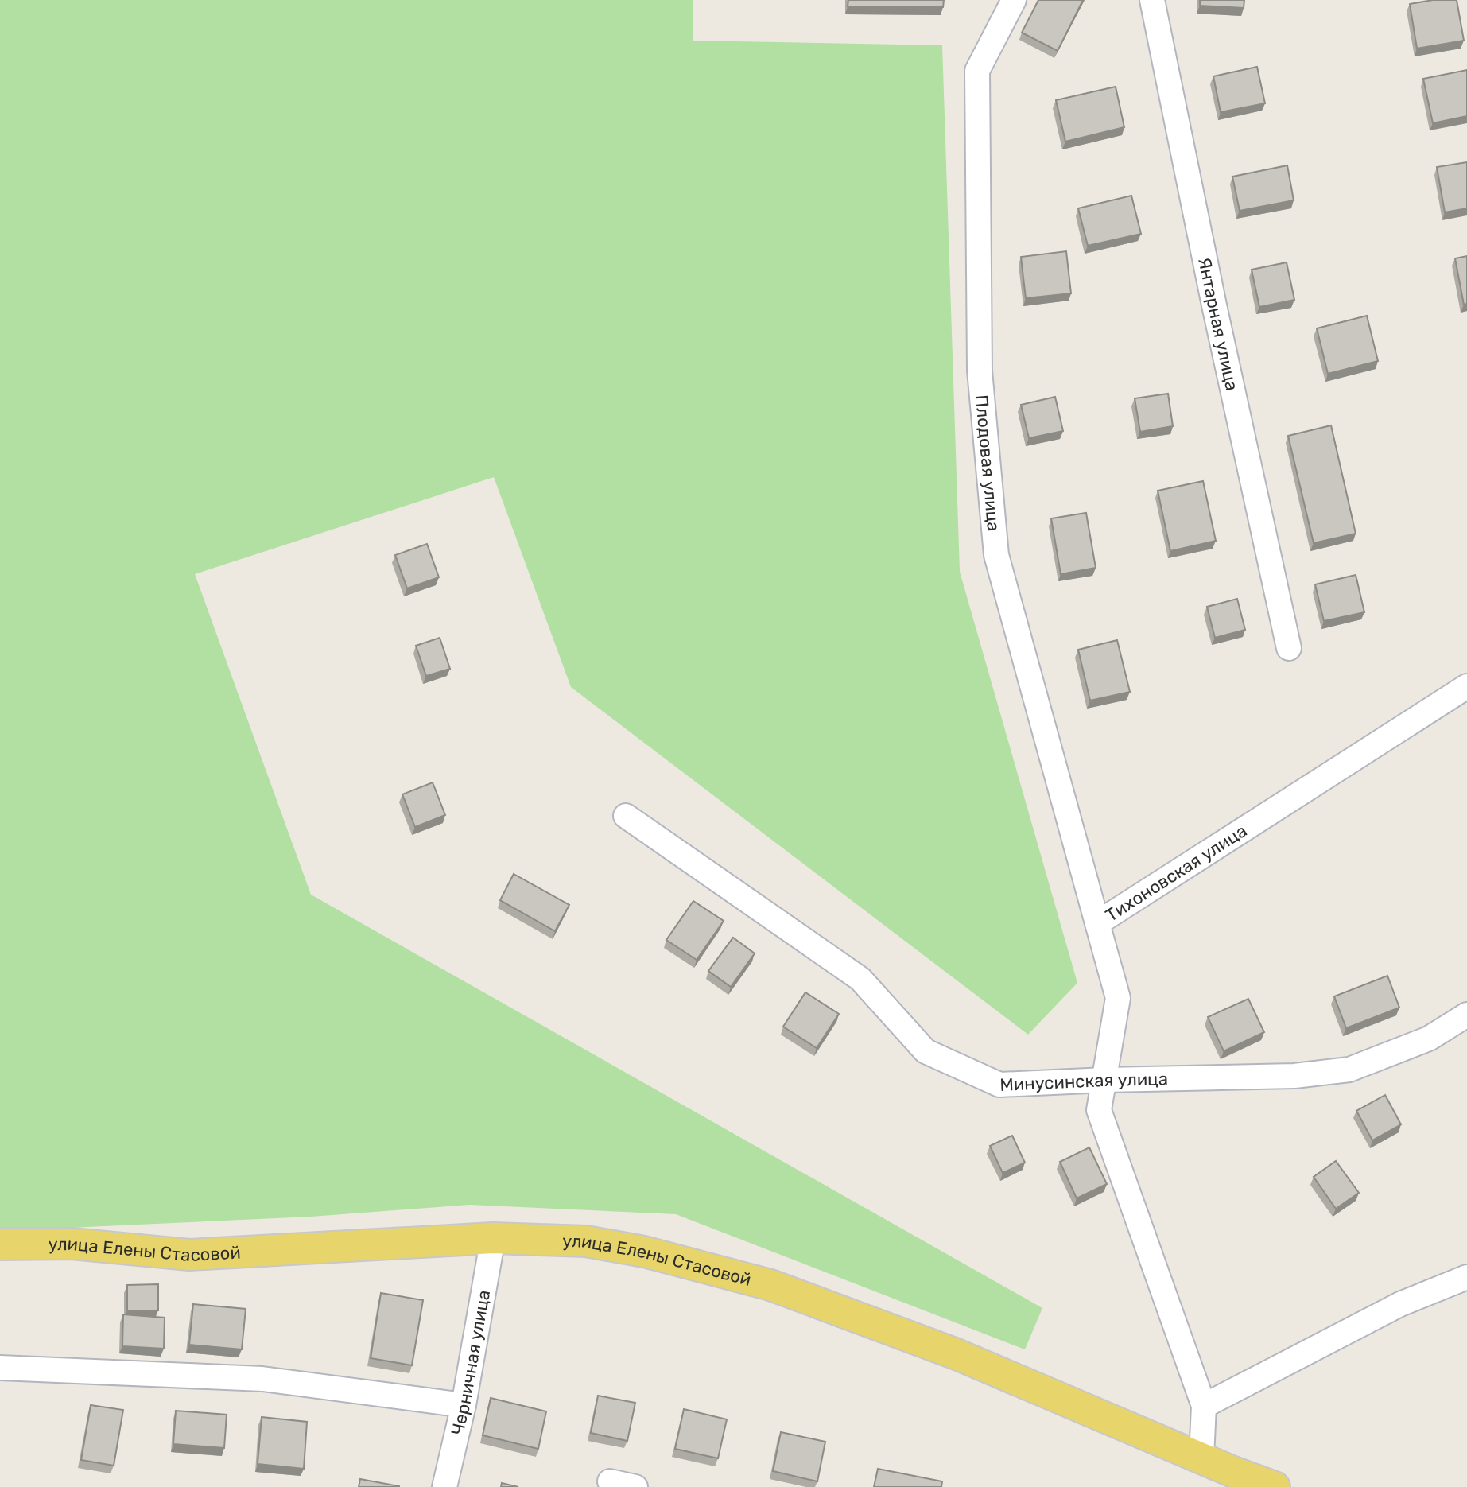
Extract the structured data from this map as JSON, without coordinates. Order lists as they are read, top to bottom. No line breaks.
{"streets":{"main road":["улица Елены Стасовой"],"street":["Янтарная улица","Плодовая улица","Тихоновская улица","Минусинская улица","Черничная улица"]},"crossings":[["Плодовая улица","Тихоновская улица"],["Тихоновская улица","Минусинская улица"],["Тихоновская улица","улица Елены Стасовой"],["улица Елены Стасовой","Черничная улица"]]}
